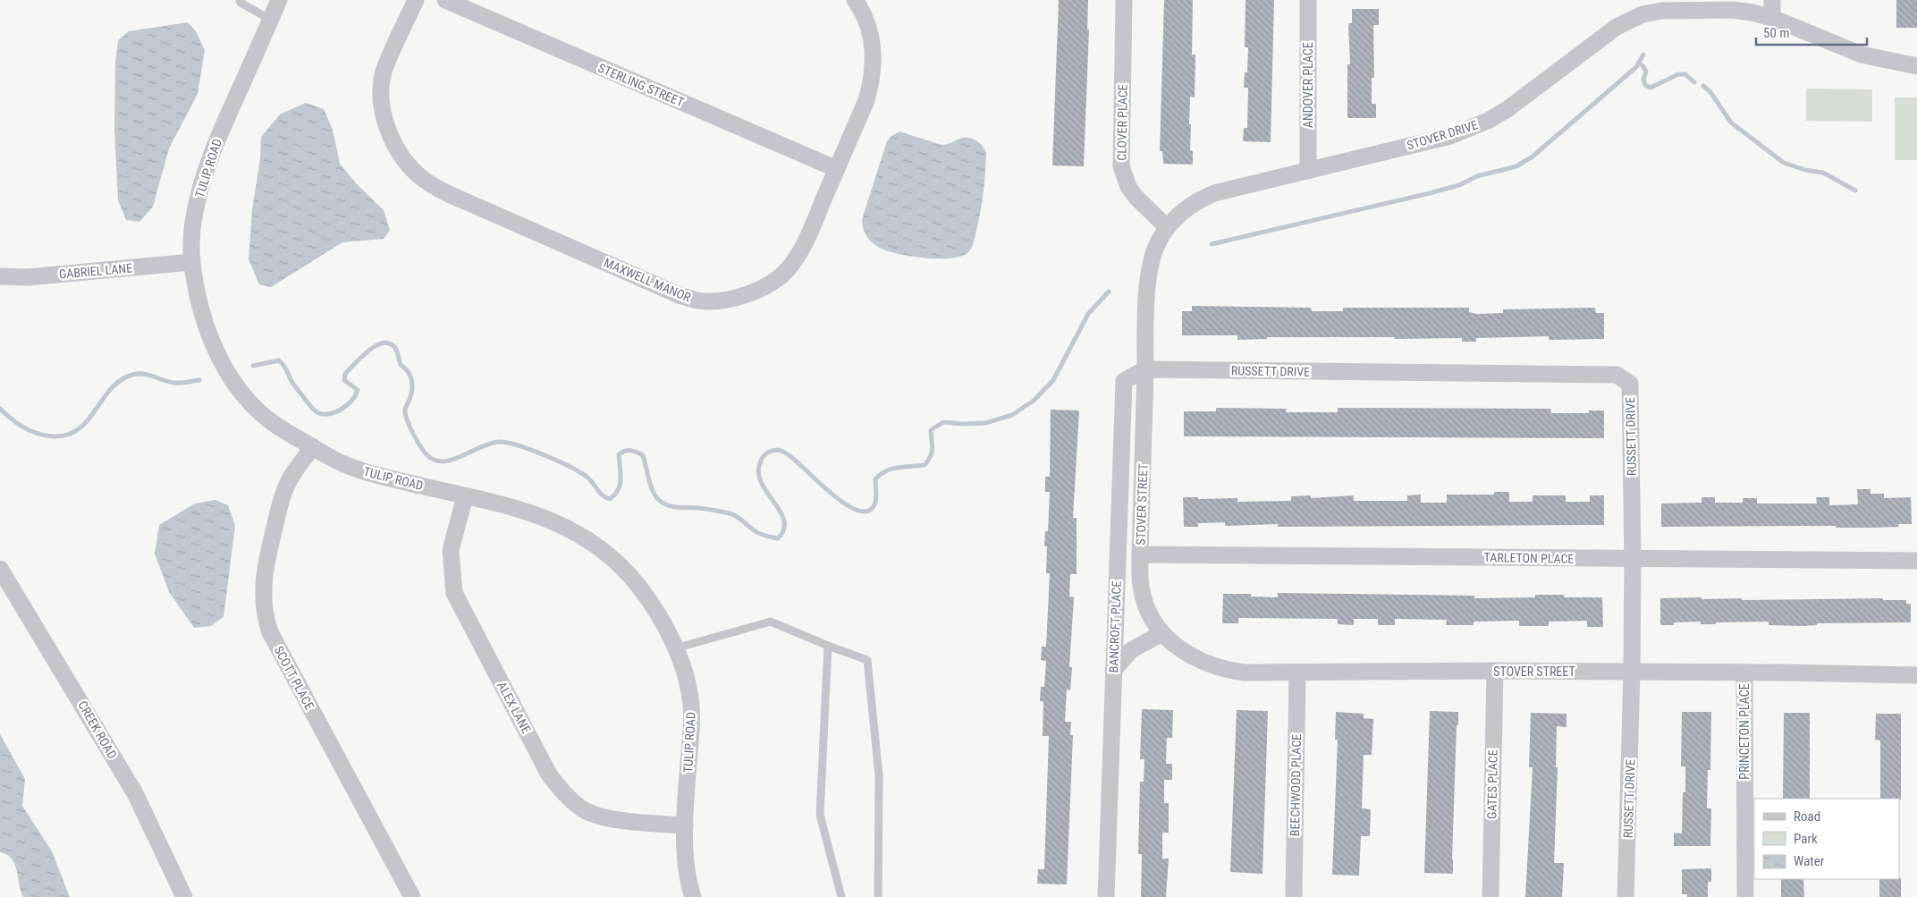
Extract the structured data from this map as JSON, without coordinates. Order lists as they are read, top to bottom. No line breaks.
{"streets":{"street":["STERLING STREET","ANDOVER PLACE","CLOVER PLACE","STOVER DRIVE","TULIP ROAD","GABRIEL LANE","MAXWELL MANOR","RUSSETT DRIVE","STOVER STREET","TARLETON PLACE","BANCROFT PLACE","SCOTT PLACE","ALEX LANE","CREEK ROAD","PRINCETON PLACE","GATES PLACE","BEECHWOOD PLACE"]},"crossings":[["STERLING STREET","MAXWELL MANOR"],["ANDOVER PLACE","STOVER DRIVE"],["CLOVER PLACE","STOVER DRIVE"],["STOVER DRIVE","RUSSETT DRIVE"],["STOVER DRIVE","STOVER STREET"],["STOVER DRIVE","BANCROFT PLACE"],["TULIP ROAD","GABRIEL LANE"],["TULIP ROAD","SCOTT PLACE"],["TULIP ROAD","ALEX LANE"],["RUSSETT DRIVE","STOVER STREET"],["RUSSETT DRIVE","TARLETON PLACE"],["RUSSETT DRIVE","BANCROFT PLACE"],["STOVER STREET","TARLETON PLACE"],["STOVER STREET","BANCROFT PLACE"],["STOVER STREET","PRINCETON PLACE"],["STOVER STREET","GATES PLACE"],["STOVER STREET","BEECHWOOD PLACE"]],"legend":["Road","Park","Water"],"scale_bar":"50 m"}
